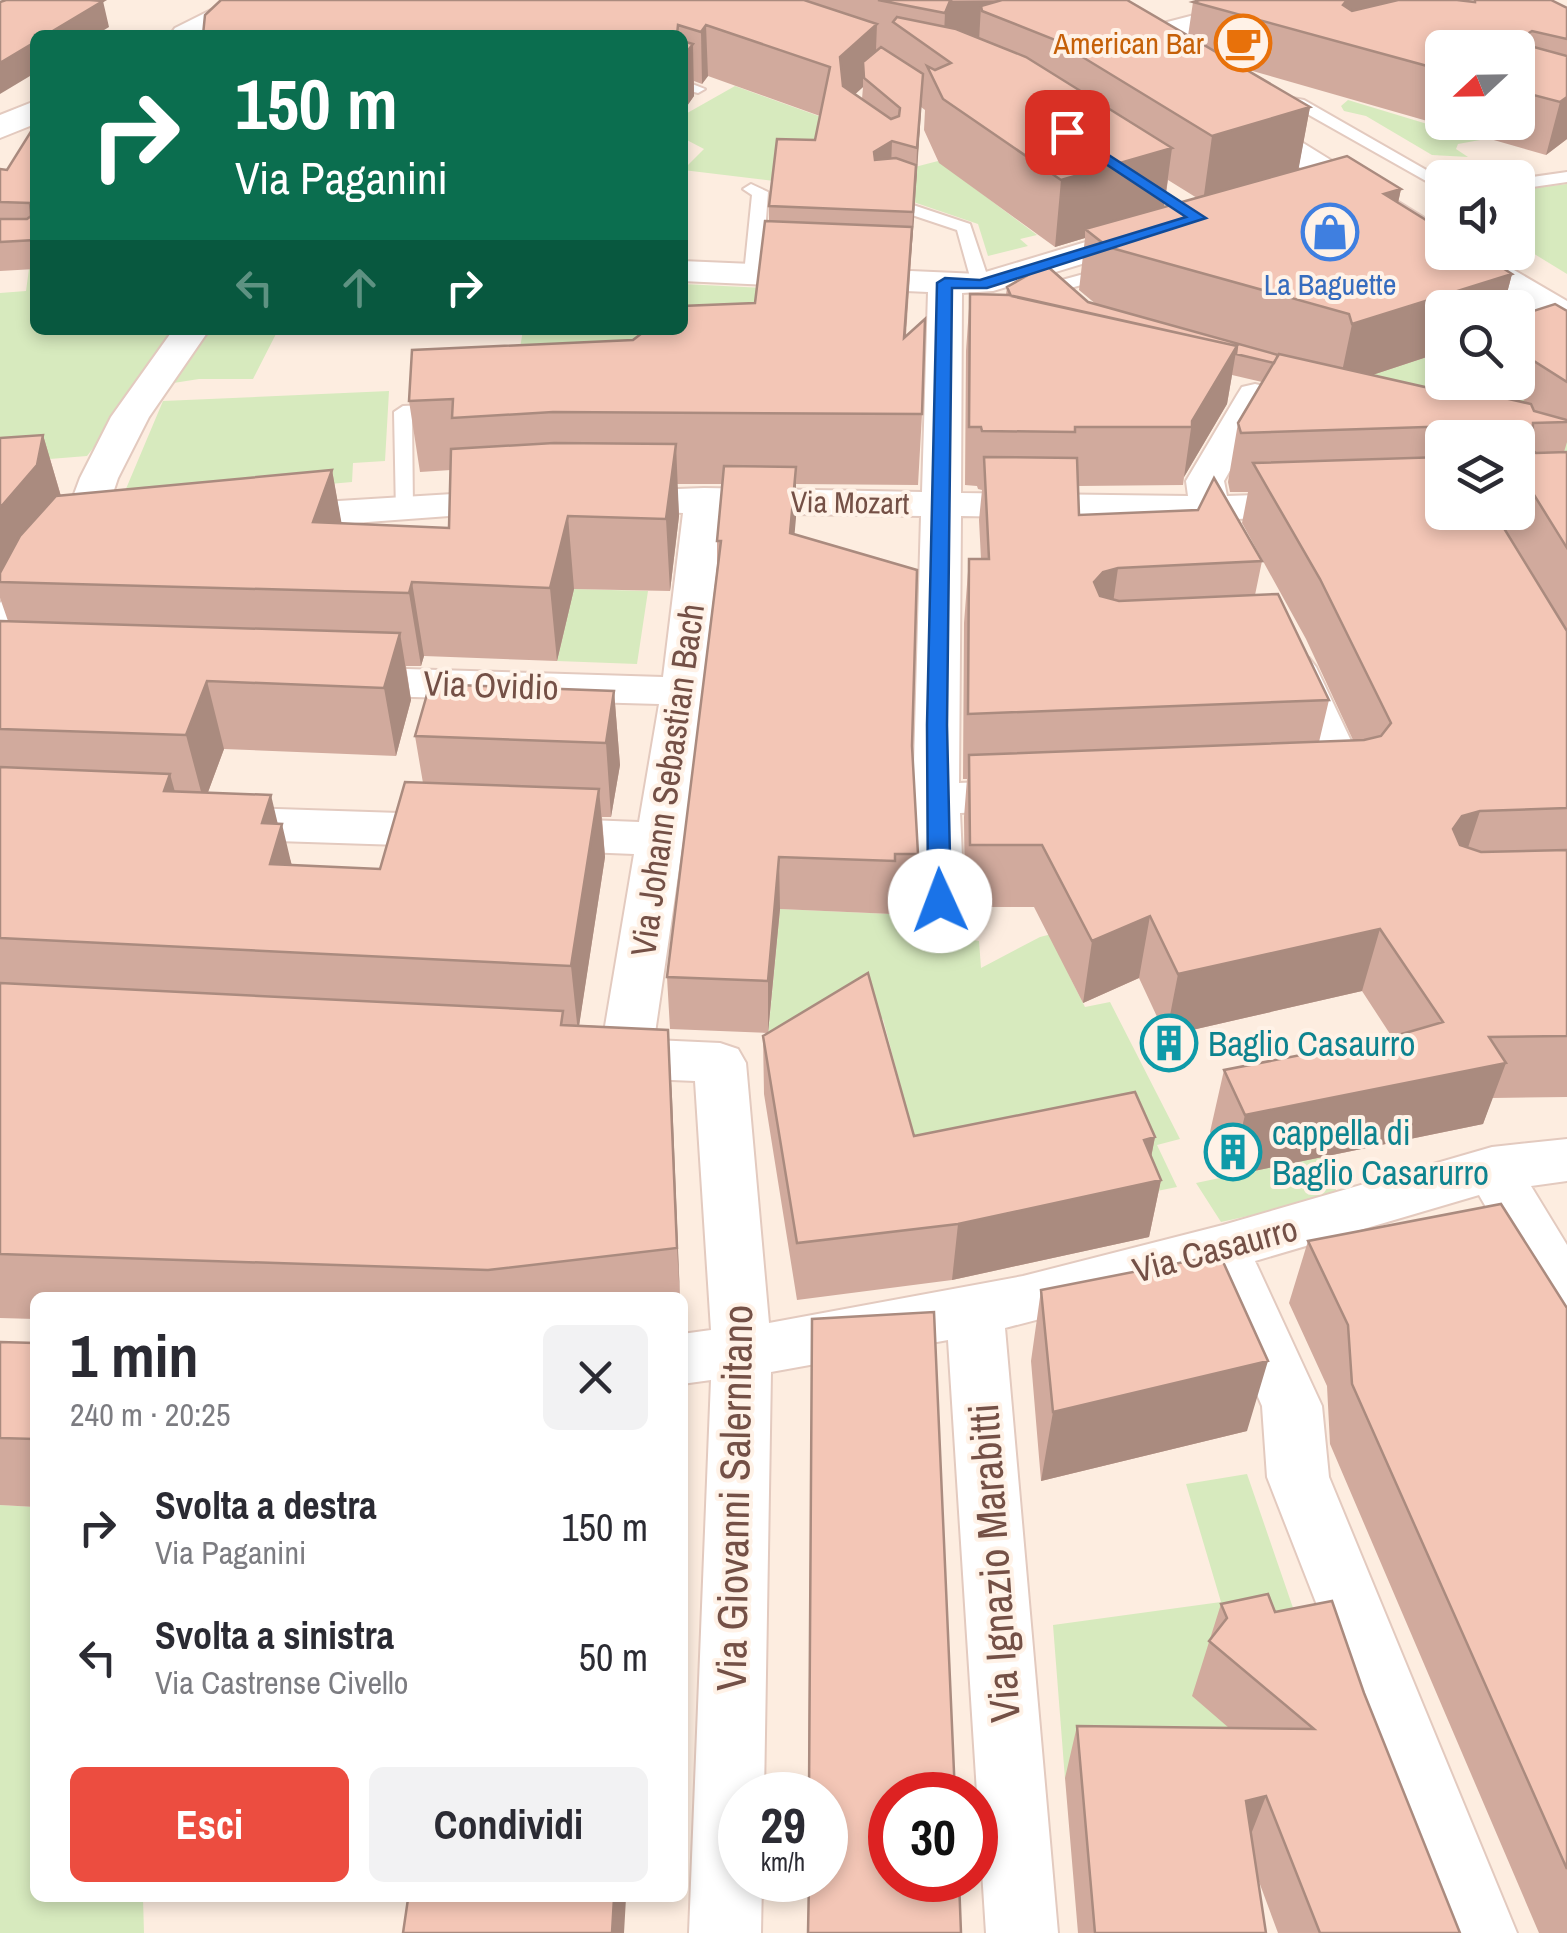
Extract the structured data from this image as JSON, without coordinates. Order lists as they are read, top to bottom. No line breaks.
{"streets":{"street":["Via Mozart","Via Ovidio","Via Johann Sebastian Bach","Via Casaurro","Via Giovanni Salernitano","Via Ignazio Marabitti"]},"crossings":[["Via Mozart","Via Johann Sebastian Bach"],["Via Ovidio","Via Johann Sebastian Bach"],["Via Johann Sebastian Bach","Via Giovanni Salernitano"],["Via Casaurro","Via Giovanni Salernitano"],["Via Casaurro","Via Ignazio Marabitti"]],"places":{"cafe":["American Bar"],"shop":["La Baguette"],"building":["Baglio Casaurro","cappella di Baglio Casarurro"]},"north":"left","page":{"turn":["150 m","Via Paganini"],"heading":["1 min","240 m · 20:25"],"list":[{"name":"Svolta a destra","note":"Via Paganini","value":"150 m"},{"name":"Svolta a sinistra","note":"Via Castrense Civello","value":"50 m"}],"buttons":["Esci","Condividi"],"speed":"29 km/h","limit":"30"}}
